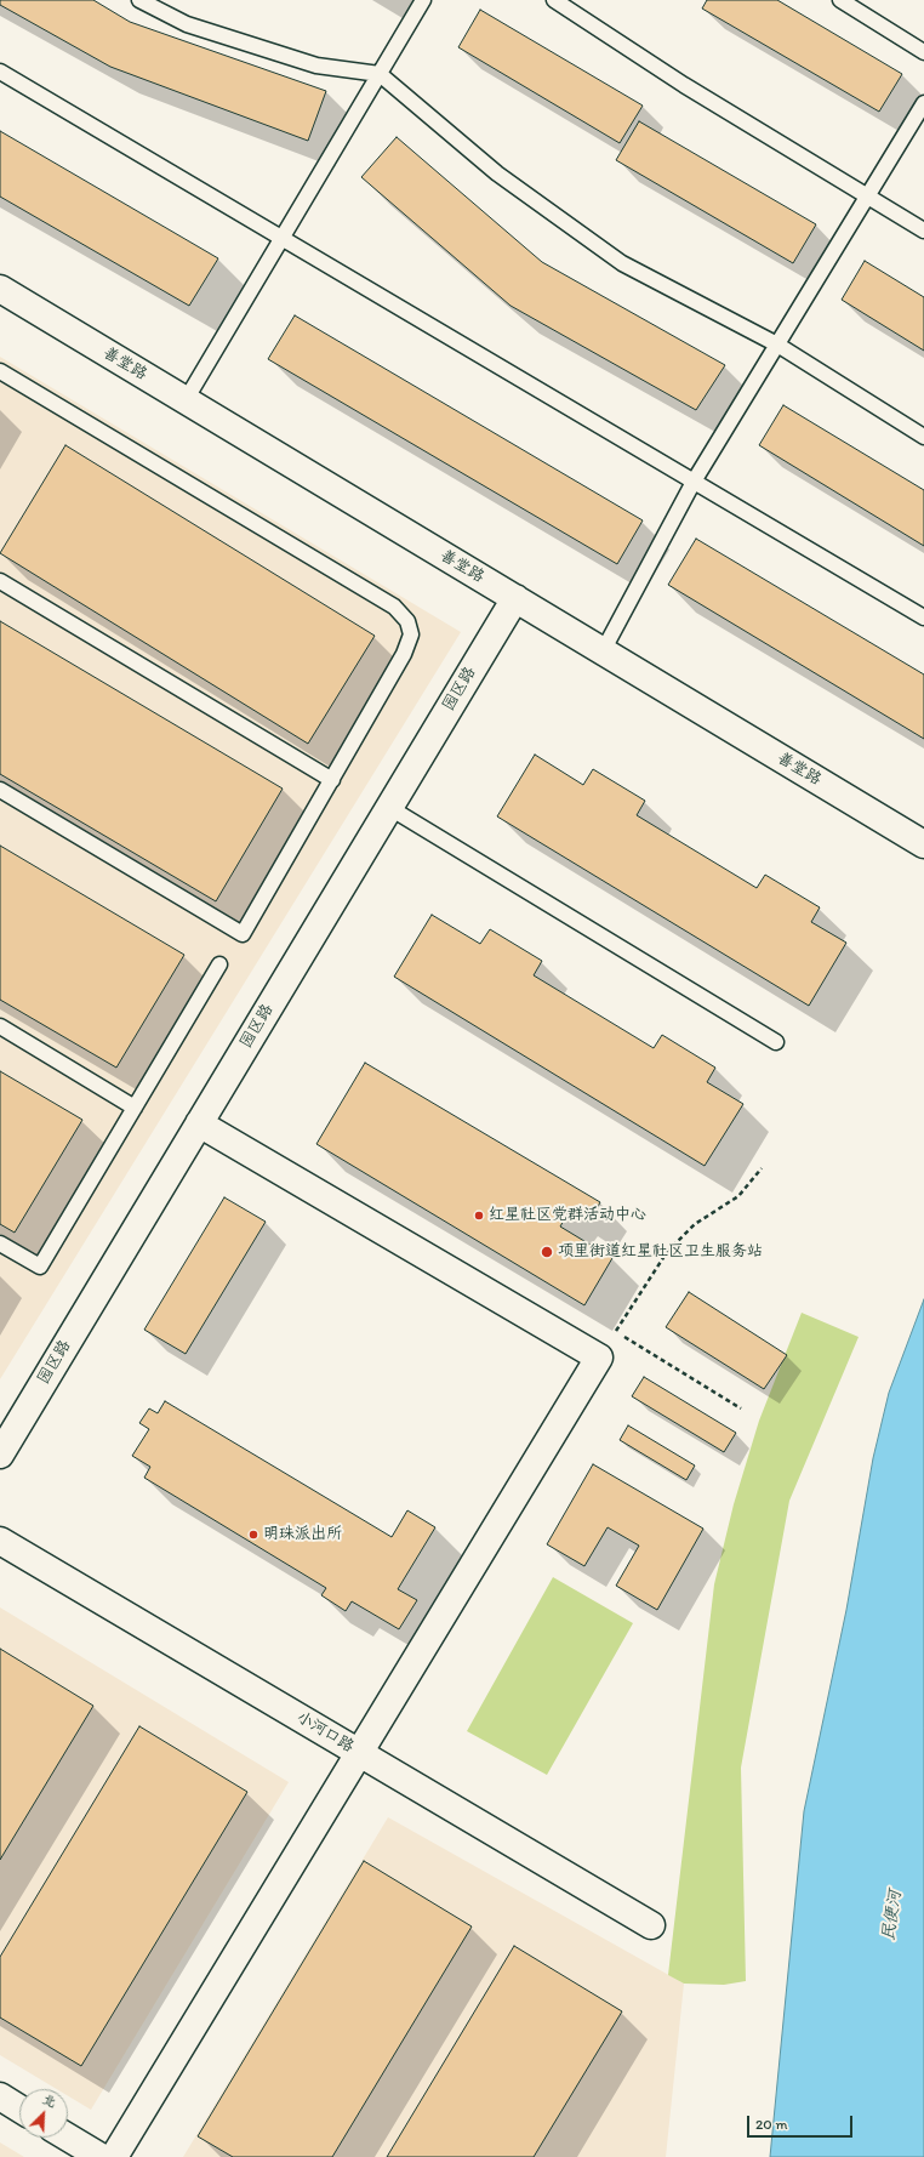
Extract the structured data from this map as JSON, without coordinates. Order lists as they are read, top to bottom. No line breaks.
{"streets":{"street":["善堂路","园区路","小河口路"]},"crossings":[["善堂路","园区路"]],"water":["民便河"],"places":["红星社区党群活动中心","项里街道红星社区卫生服务站","明珠派出所"],"scale_bar":"20 m","north":"top right"}
